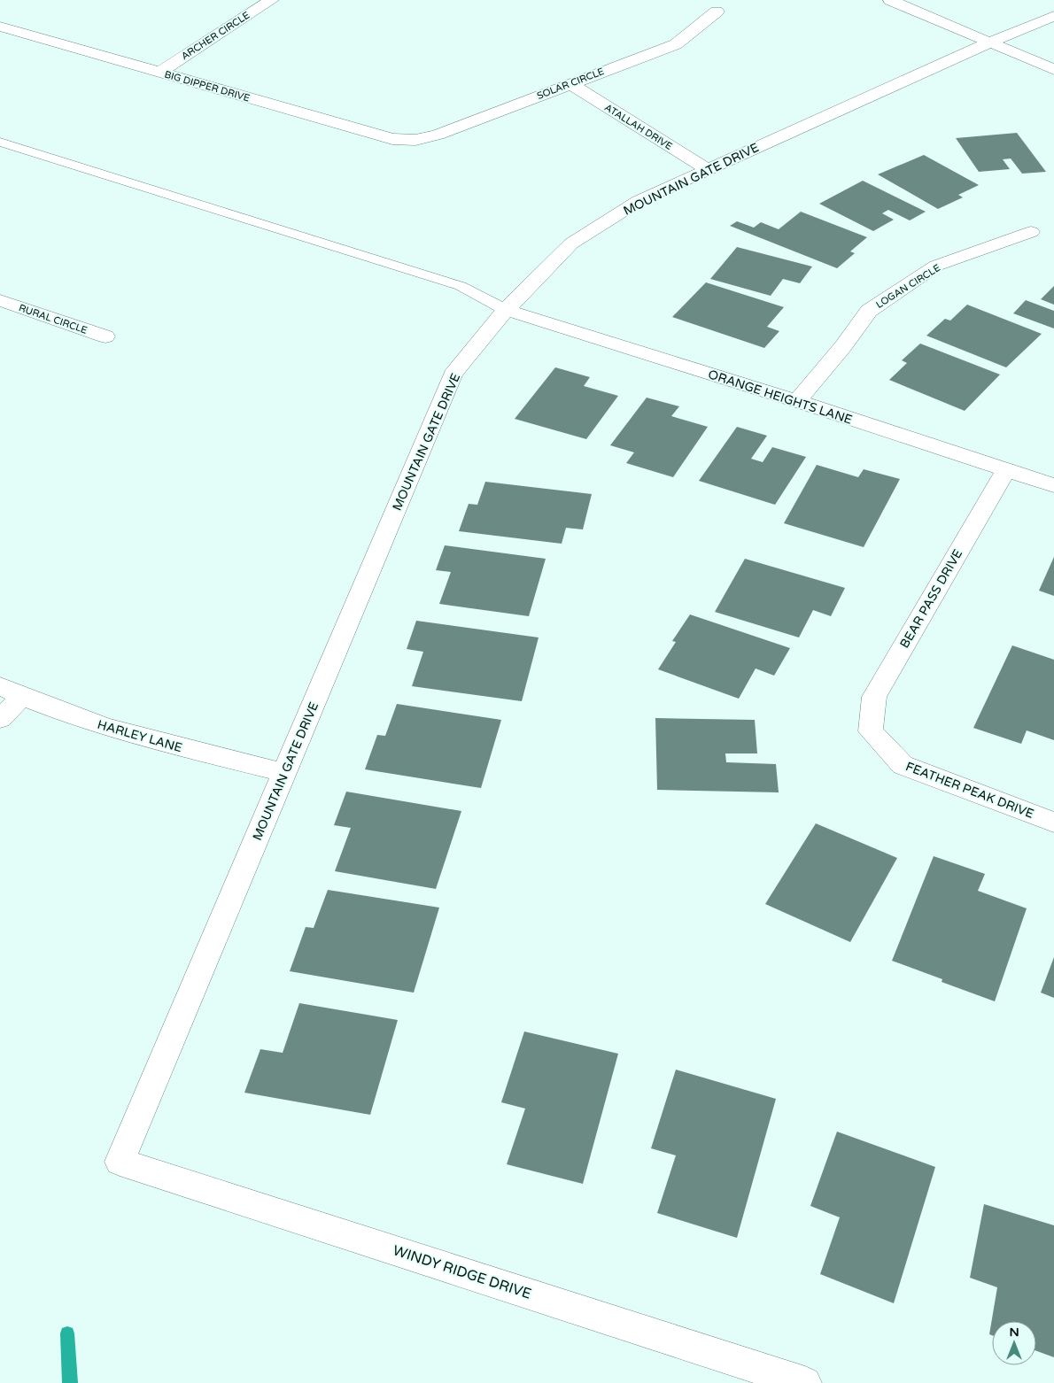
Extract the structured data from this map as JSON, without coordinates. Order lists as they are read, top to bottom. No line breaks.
{"streets":{"street":["ARCHER CIRCLE","SOLAR CIRCLE","BIG DIPPER DRIVE","ATALLAH DRIVE","MOUNTAIN GATE DRIVE","LOGAN CIRCLE","RURAL CIRCLE","ORANGE HEIGHTS LANE","BEAR PASS DRIVE","HARLEY LANE","FEATHER PEAK DRIVE","WINDY RIDGE DRIVE"]},"crossings":[["ARCHER CIRCLE","BIG DIPPER DRIVE"],["SOLAR CIRCLE","BIG DIPPER DRIVE"],["SOLAR CIRCLE","ATALLAH DRIVE"],["ATALLAH DRIVE","MOUNTAIN GATE DRIVE"],["MOUNTAIN GATE DRIVE","ORANGE HEIGHTS LANE"],["MOUNTAIN GATE DRIVE","HARLEY LANE"],["MOUNTAIN GATE DRIVE","WINDY RIDGE DRIVE"],["LOGAN CIRCLE","ORANGE HEIGHTS LANE"],["ORANGE HEIGHTS LANE","BEAR PASS DRIVE"],["BEAR PASS DRIVE","FEATHER PEAK DRIVE"]],"north":"top"}
